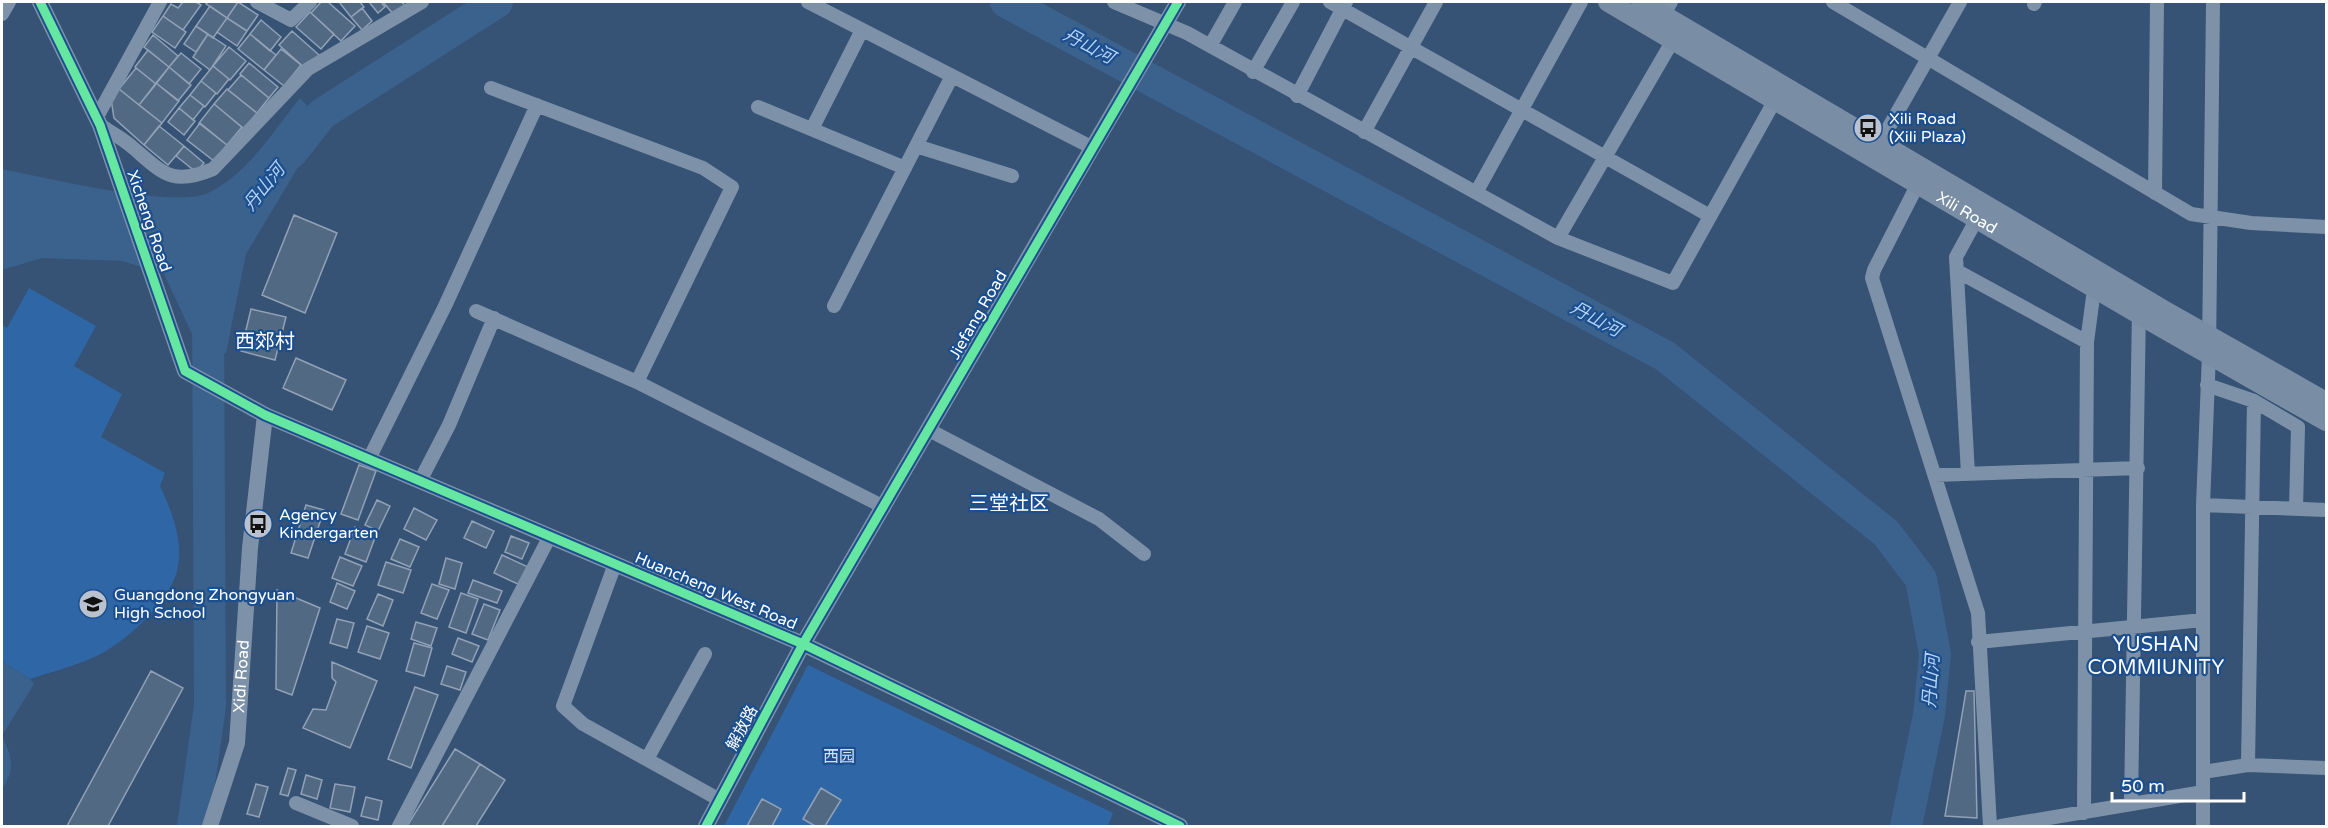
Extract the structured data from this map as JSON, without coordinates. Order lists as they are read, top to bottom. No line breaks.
{"streets":{"main road":["Xili Road"],"street":["Xicheng Road","Jiefang Road","Huancheng West Road","Xidi Road","解放路"]},"crossings":[["Xicheng Road","Huancheng West Road"],["Xicheng Road","Xidi Road"],["Jiefang Road","Huancheng West Road"],["Jiefang Road","解放路"],["Huancheng West Road","Xidi Road"],["Huancheng West Road","解放路"]],"districts":["西郊村","三堂社区","YUSHAN COMMIUNITY"],"water":["丹山河"],"parks":["西园"],"places":{"bus stop":["Xili Road (Xili Plaza)","Agency Kindergarten"],"school or university":["Guangdong Zhongyuan High School"]},"scale_bar":"50 m"}
